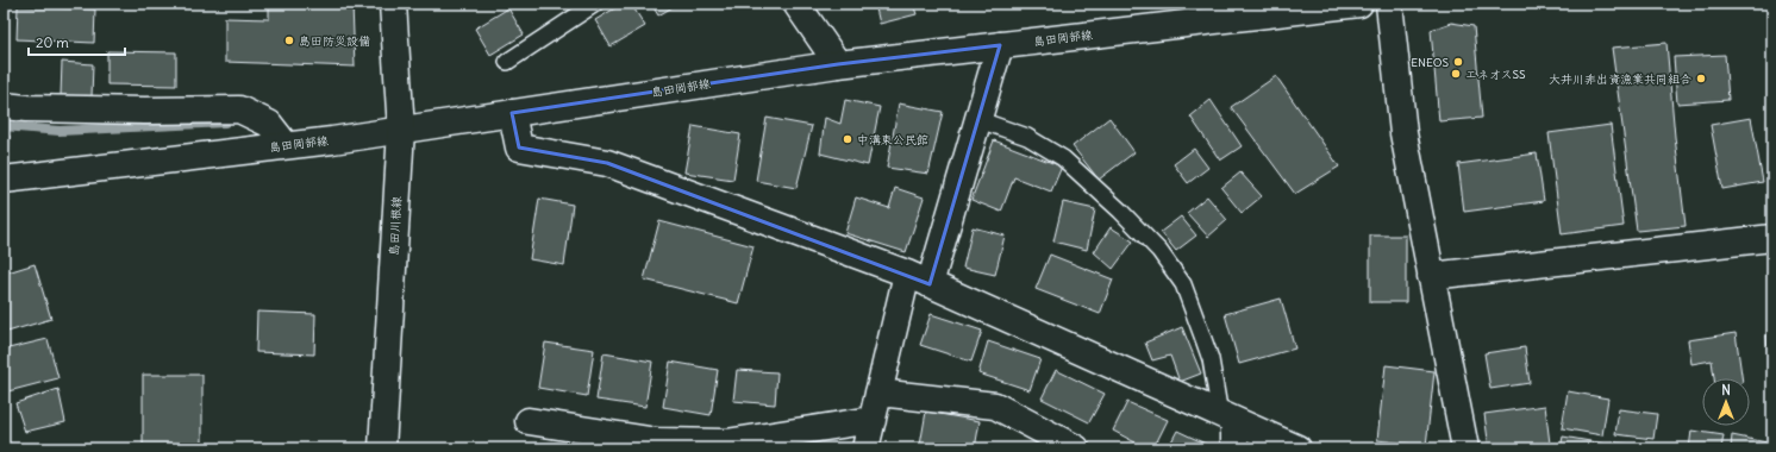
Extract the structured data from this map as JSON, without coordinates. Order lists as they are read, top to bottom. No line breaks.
{"streets":{"street":["島田岡部線","島田川根線"]},"crossings":[["島田岡部線","島田川根線"]],"places":["島田防災設備","ENEOS","エネオスSS","大井川非出資漁業共同組合","中溝東公民館"],"scale_bar":"20 m","north":"top"}
